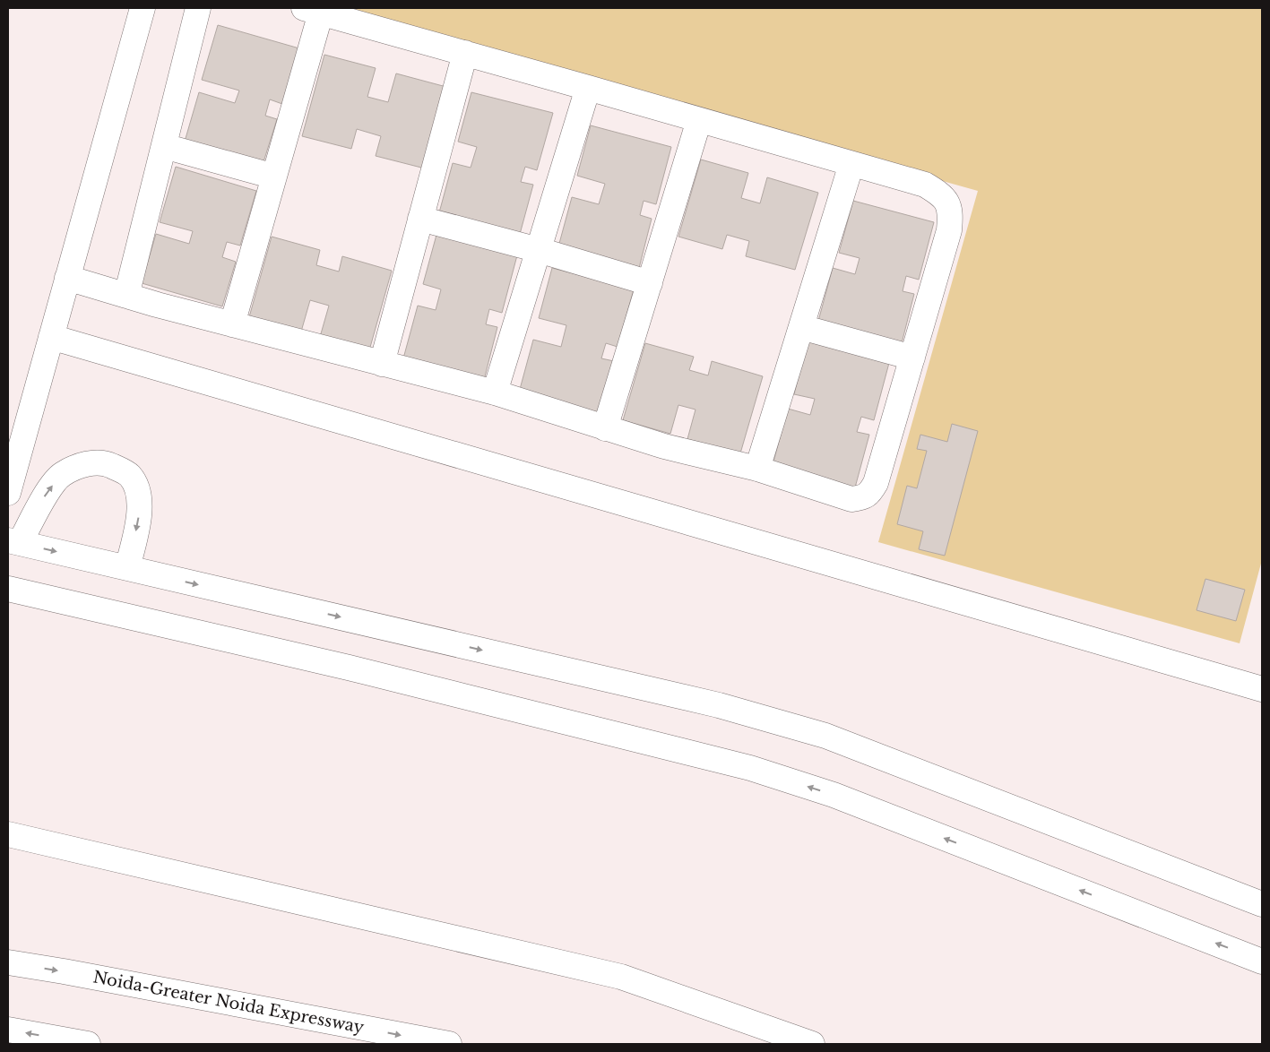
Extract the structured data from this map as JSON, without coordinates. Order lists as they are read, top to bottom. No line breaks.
{"streets":{"main road":["Noida-Greater Noida Expressway"]}}
